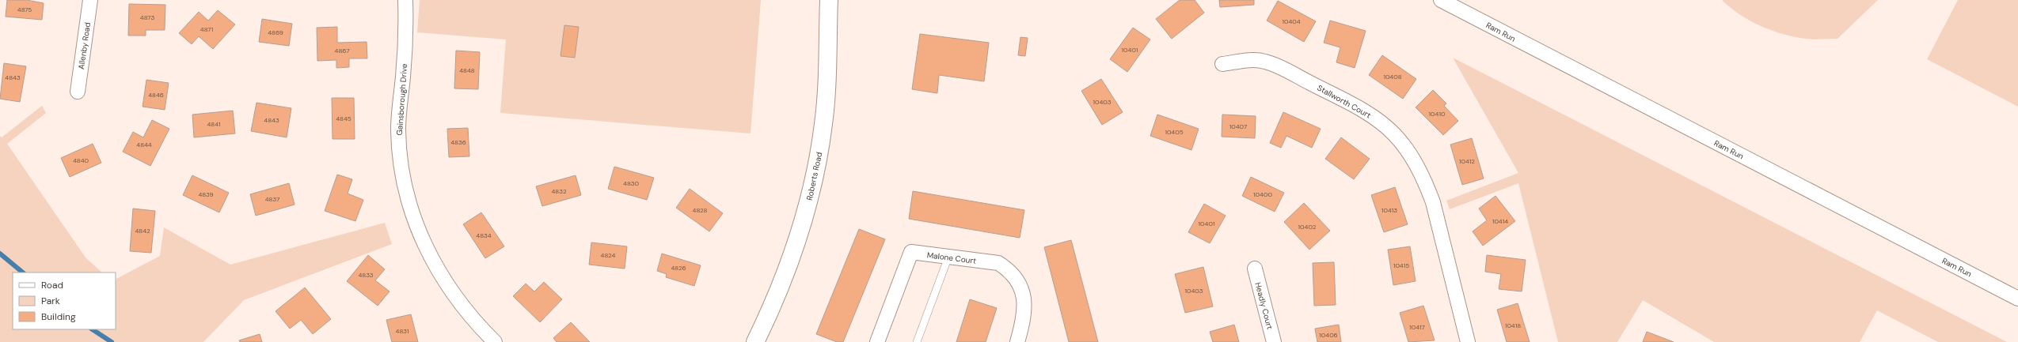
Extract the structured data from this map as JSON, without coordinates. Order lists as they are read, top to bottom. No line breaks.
{"streets":{"main road":["Roberts Road"],"street":["Ram Run","Allenby Road","Gainsborough Drive","Stallworth Court","Malone Court","Headly Court"]},"house_numbers":["4875","4873","10404","4871","4869","10401","4867","4848","10408","4843","4846","10403","10410","4845","4843","4841","10407","10405","4836","4844","4840","10412","4830","4832","4839","10400","4837","4828","10413","10414","10401","10402","4842","4834","4824","10415","4826","4833","10403","10418","10417","4831","10406"],"legend":["Road","Park","Building"]}
